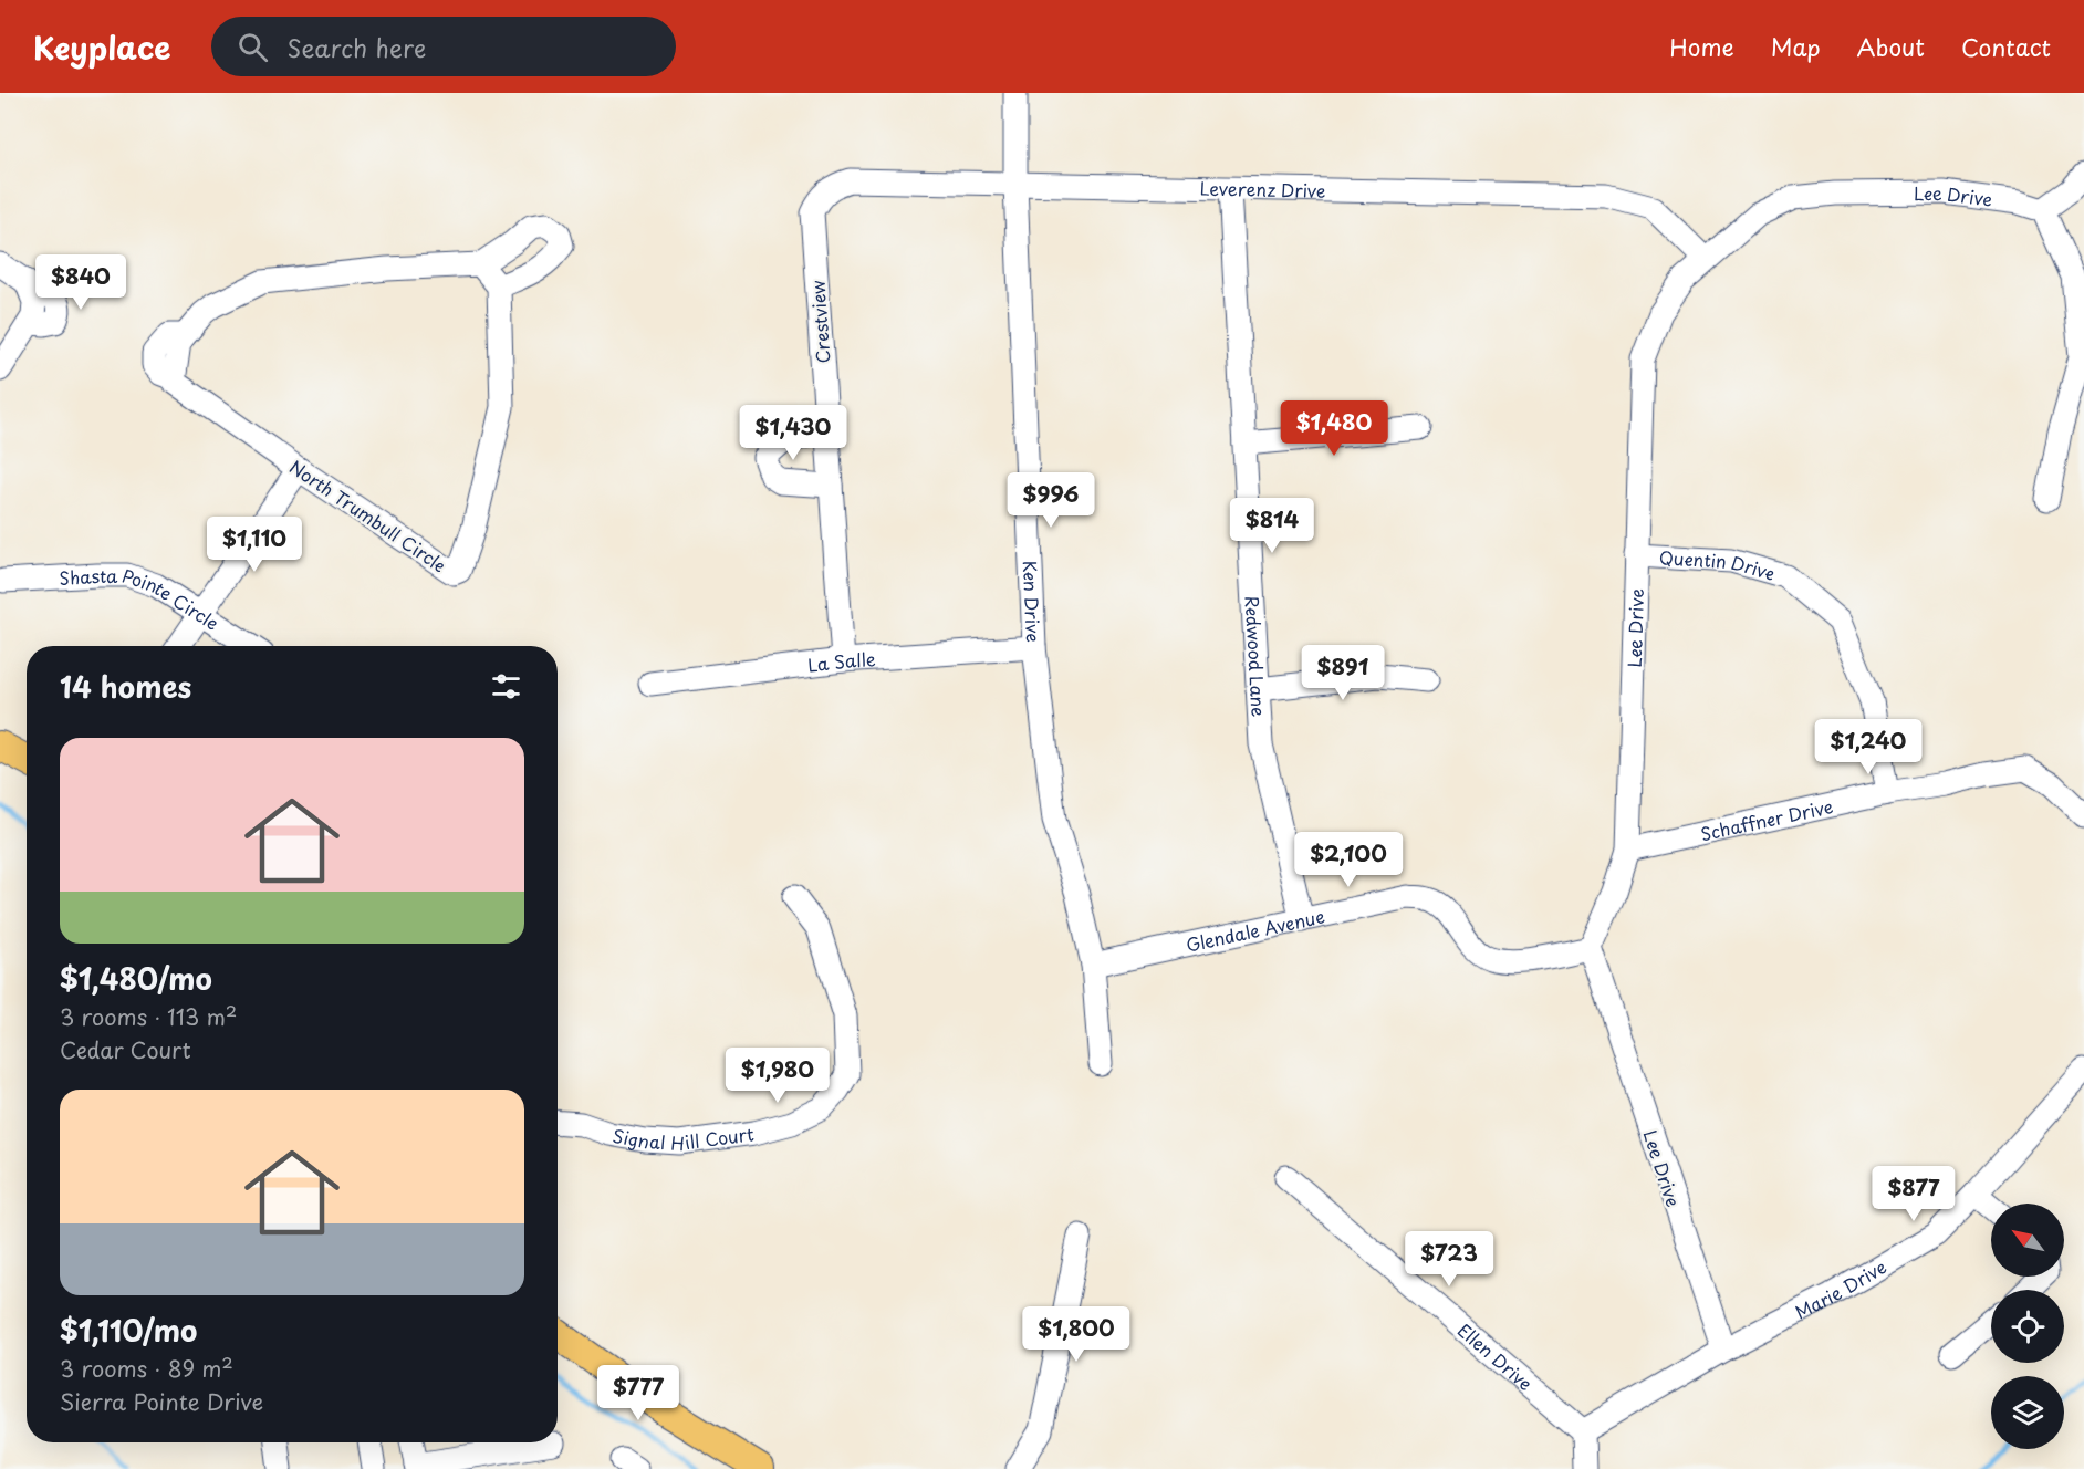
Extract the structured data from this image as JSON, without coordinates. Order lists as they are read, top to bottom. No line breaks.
{"streets":{"street":["Leverenz Drive","Lee Drive","Crestview","North Trumbull Circle","Quentin Drive","Ken Drive","Shasta Pointe Circle","Redwood Lane","La Salle","Schaffner Drive","Glendale Avenue","Signal Hill Court","Marie Drive","Ellen Drive"]},"crossings":[["Leverenz Drive","Lee Drive"],["Leverenz Drive","Crestview"],["Leverenz Drive","Ken Drive"],["Leverenz Drive","Redwood Lane"],["Lee Drive","Quentin Drive"],["Lee Drive","Schaffner Drive"],["Lee Drive","Glendale Avenue"],["Lee Drive","Marie Drive"],["Crestview","La Salle"],["Quentin Drive","Schaffner Drive"],["Ken Drive","La Salle"],["Ken Drive","Glendale Avenue"],["Redwood Lane","Glendale Avenue"],["Marie Drive","Ellen Drive"]],"north":"top left","page":{"header":"Keyplace","search":"Search here","nav":["Home","Map","About","Contact"],"price":["$840","$1,480","$1,430","$996","$814","$1,110","$891","$1,240","$2,100","$1,980","$877","$723","$1,800","$777"],"heading":"14 homes","list":[{"name":"$1,480/mo","note":"3 rooms · 113 m² · Cedar Court"},{"name":"$1,110/mo","note":"3 rooms · 89 m² · Sierra Pointe Drive"}]}}
